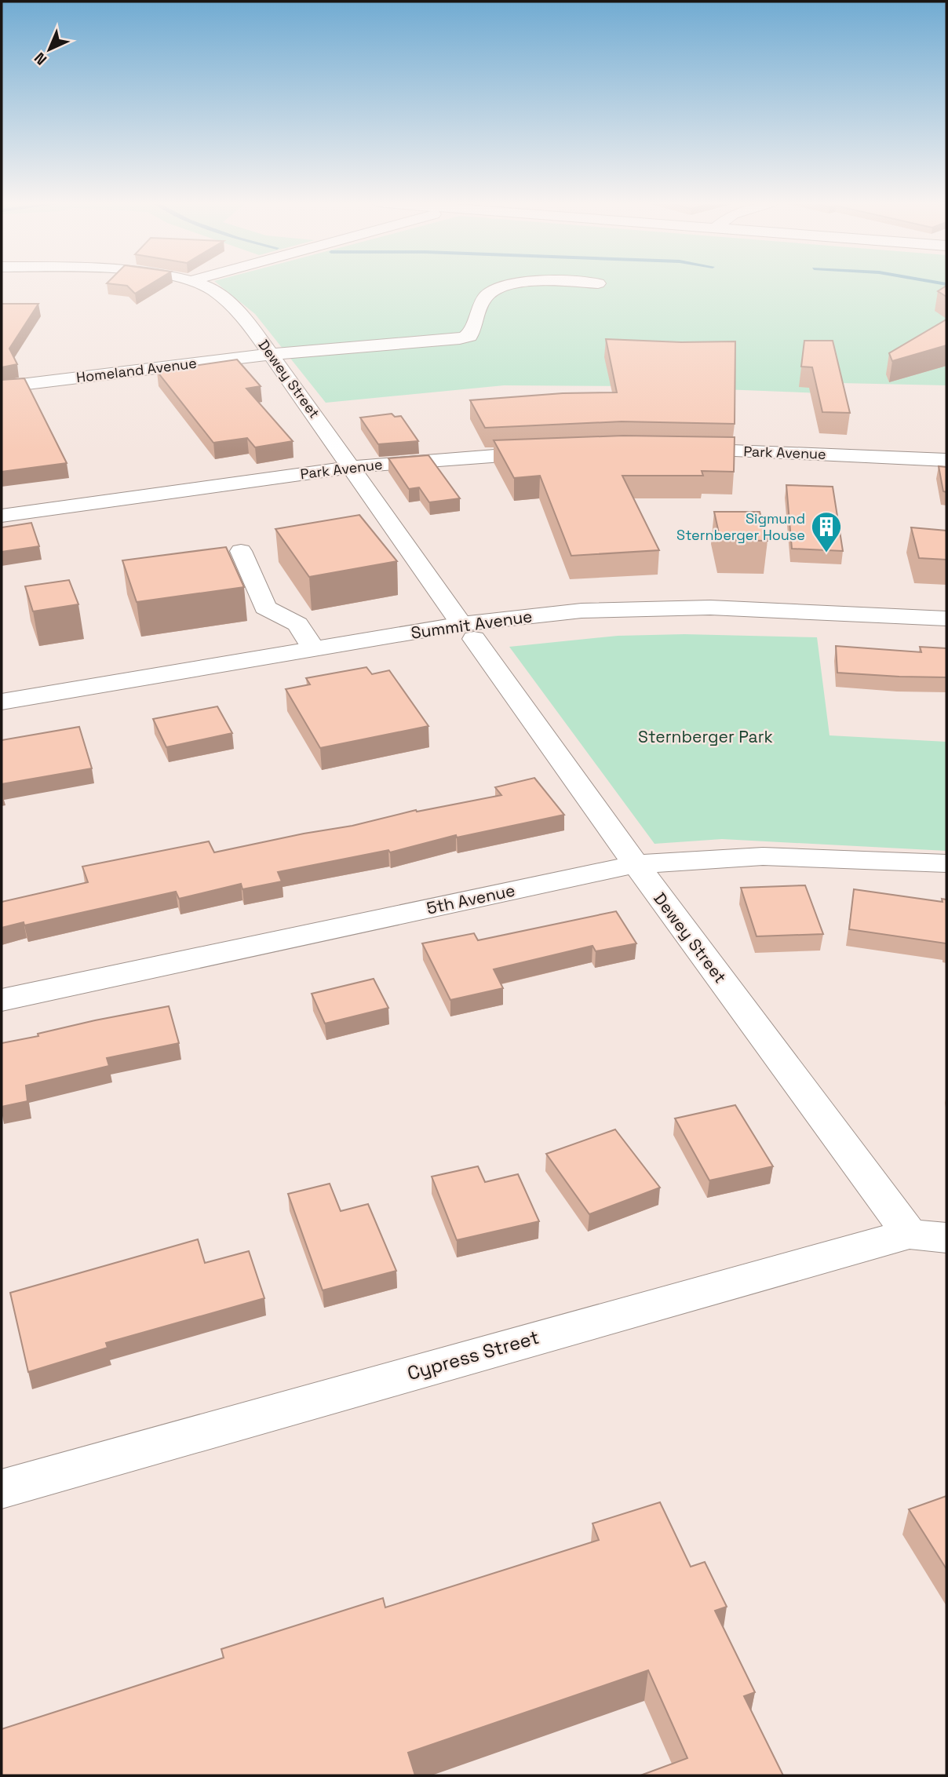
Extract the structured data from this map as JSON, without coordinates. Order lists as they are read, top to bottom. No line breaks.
{"streets":{"street":["Homeland Avenue","Dewey Street","Park Avenue","Summit Avenue","5th Avenue","Cypress Street"]},"crossings":[["Homeland Avenue","Dewey Street"],["Dewey Street","Park Avenue"],["Dewey Street","Summit Avenue"],["Dewey Street","5th Avenue"],["Dewey Street","Cypress Street"]],"parks":["Sternberger Park"],"places":{"building":["Sigmund Sternberger House"]},"north":"bottom left"}
